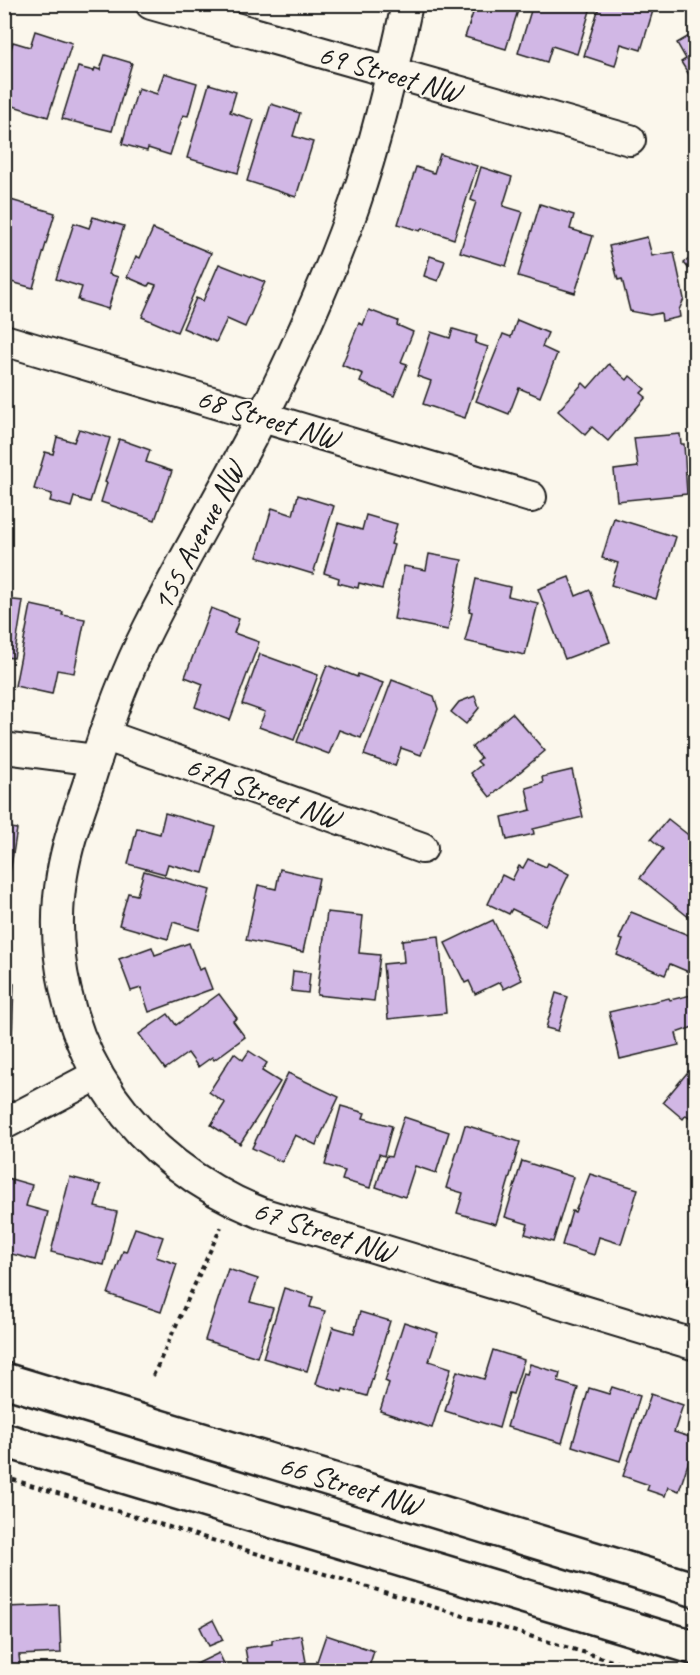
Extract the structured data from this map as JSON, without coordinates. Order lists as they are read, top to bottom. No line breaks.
{"streets":{"main road":["66 Street NW"],"street":["69 Street NW","68 Street NW","155 Avenue NW","67A Street NW","67 Street NW"]},"crossings":[["69 Street NW","155 Avenue NW"],["68 Street NW","155 Avenue NW"],["155 Avenue NW","67A Street NW"],["155 Avenue NW","67 Street NW"]]}
